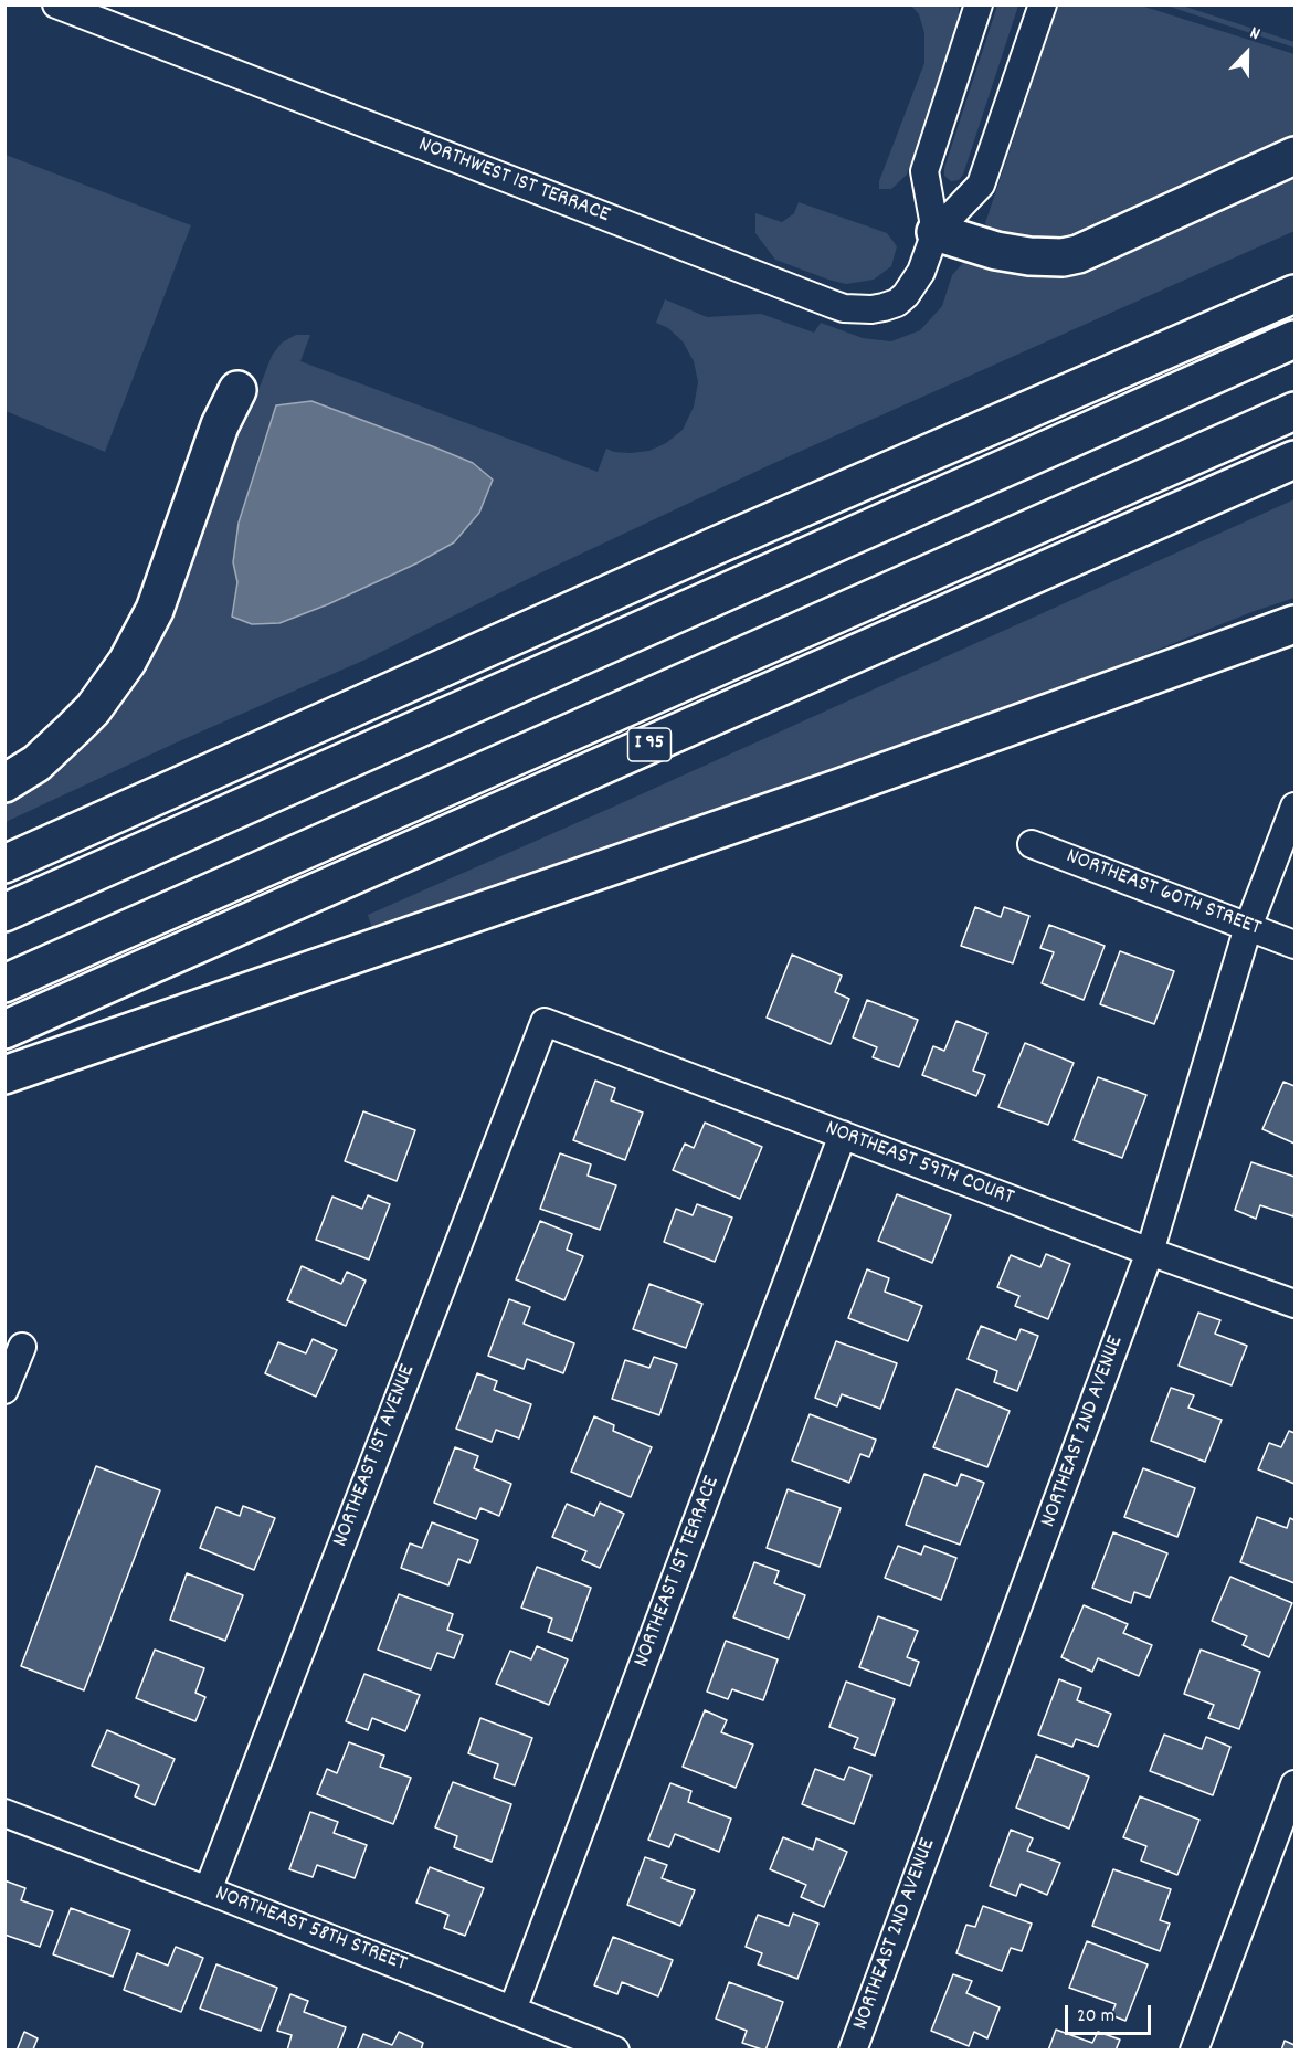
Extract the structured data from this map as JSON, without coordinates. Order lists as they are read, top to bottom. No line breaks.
{"streets":{"highway":["I 95"],"street":["NORTHWEST 1ST TERRACE","NORTHEAST 60TH STREET","NORTHEAST 59TH COURT","NORTHEAST 2ND AVENUE","NORTHEAST 1ST AVENUE","NORTHEAST 1ST TERRACE","NORTHEAST 58TH STREET"]},"crossings":[["NORTHEAST 60TH STREET","NORTHEAST 2ND AVENUE"],["NORTHEAST 59TH COURT","NORTHEAST 2ND AVENUE"],["NORTHEAST 59TH COURT","NORTHEAST 1ST AVENUE"],["NORTHEAST 59TH COURT","NORTHEAST 1ST TERRACE"],["NORTHEAST 1ST AVENUE","NORTHEAST 58TH STREET"],["NORTHEAST 1ST TERRACE","NORTHEAST 58TH STREET"]],"scale_bar":"20 m","north":"top"}
